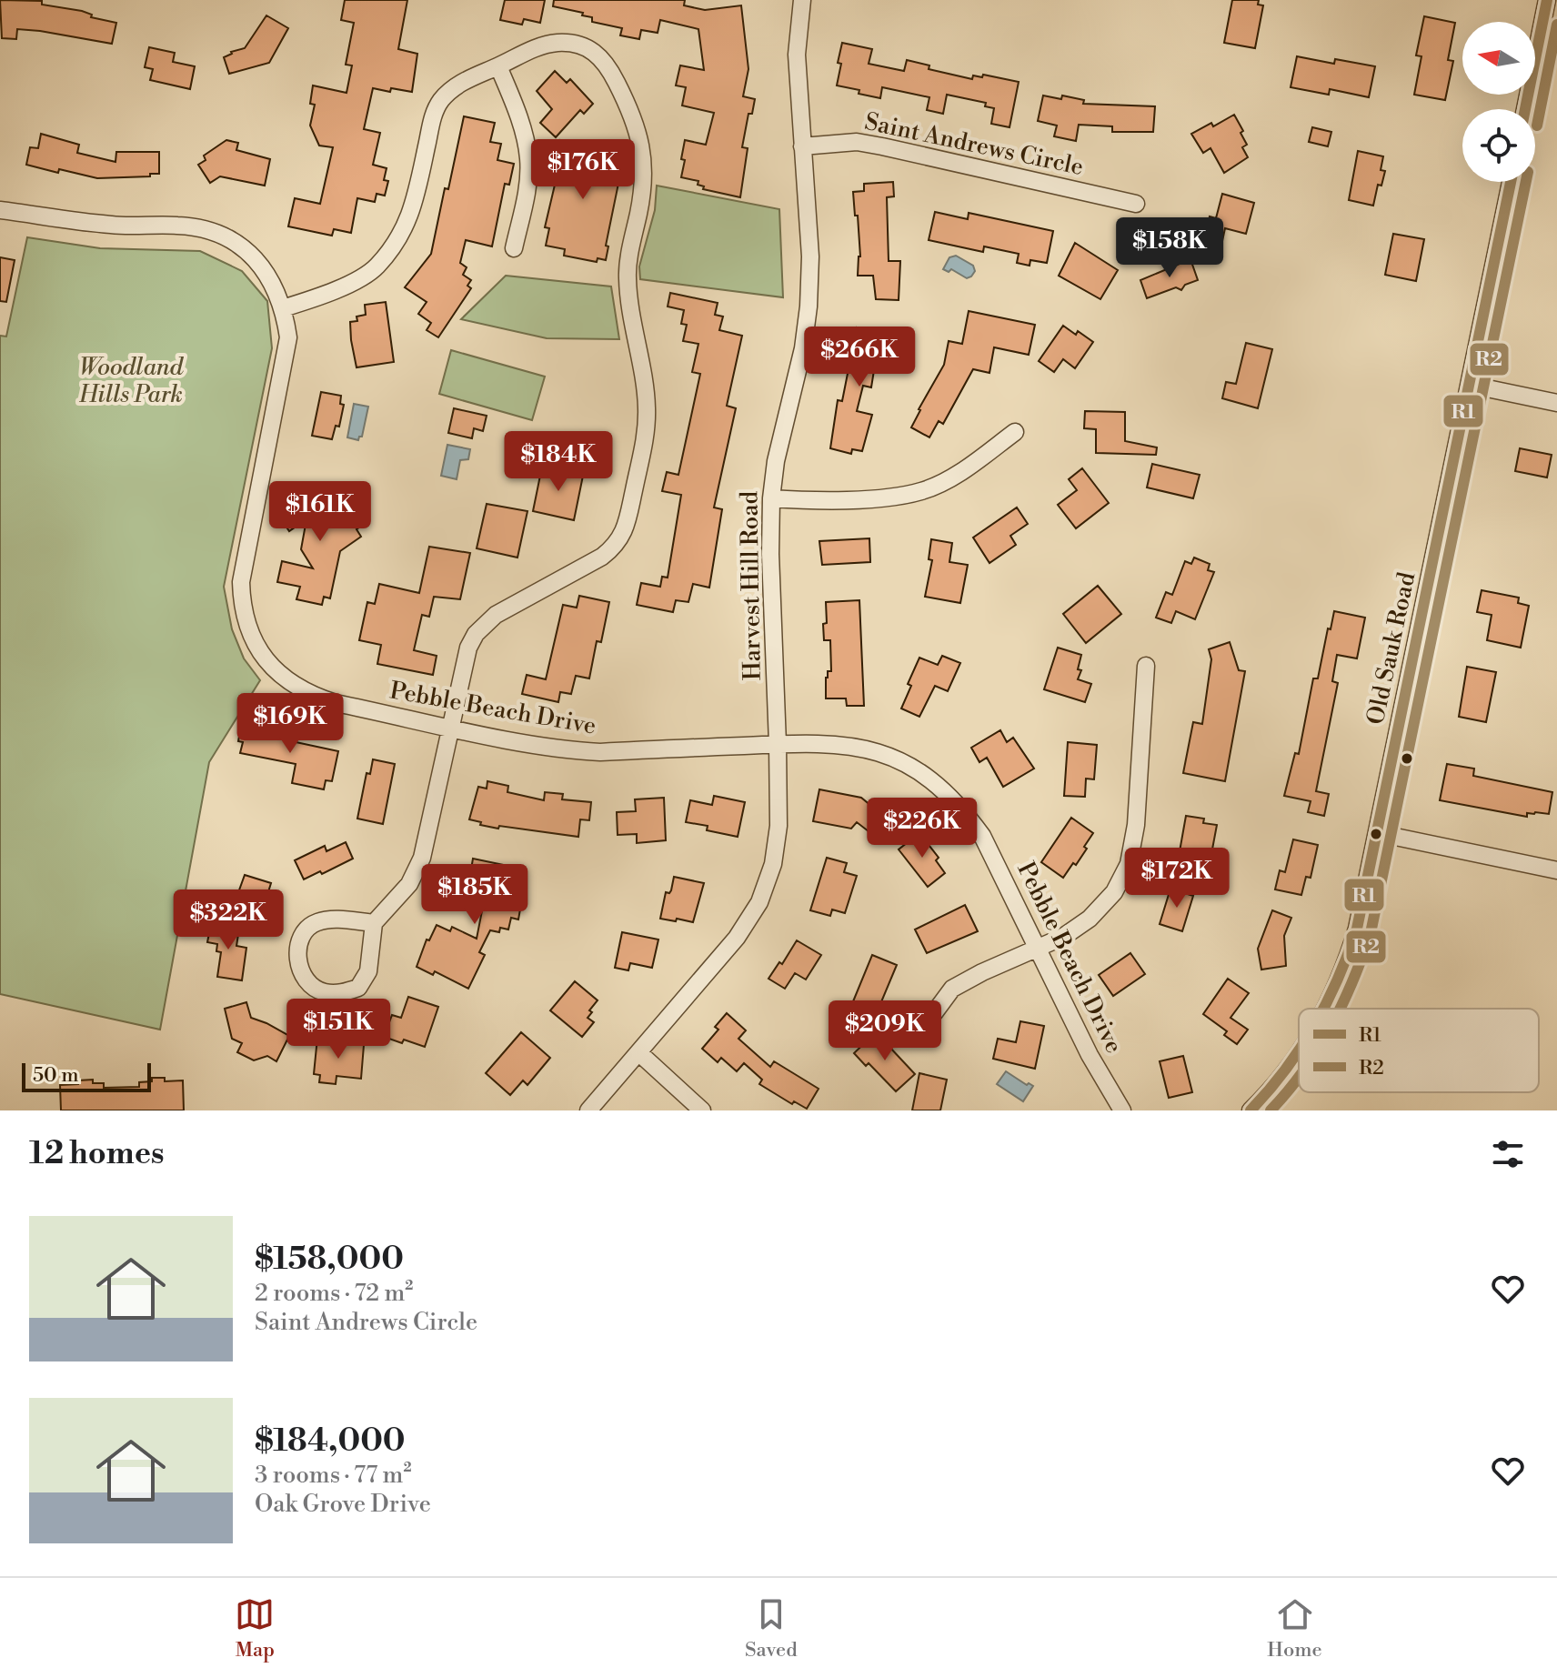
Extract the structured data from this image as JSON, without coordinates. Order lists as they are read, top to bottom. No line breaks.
{"streets":{"street":["Saint Andrews Circle","Harvest Hill Road","Old Sauk Road","Pebble Beach Drive"]},"crossings":[["Saint Andrews Circle","Harvest Hill Road"],["Harvest Hill Road","Pebble Beach Drive"]],"parks":["Woodland Hills Park"],"lines":["transit line R1","transit line R2"],"legend":["R1","R2"],"scale_bar":"50 m","north":"left","page":{"price":["$176K","$158K","$266K","$184K","$161K","$169K","$226K","$172K","$185K","$322K","$151K","$209K"],"scale":"50 m","heading":"12 homes","list":[{"name":"$158,000","note":"2 rooms · 72 m² · Saint Andrews Circle"},{"name":"$184,000","note":"3 rooms · 77 m² · Oak Grove Drive"}],"tabs":["Map","Saved","Home"]}}
